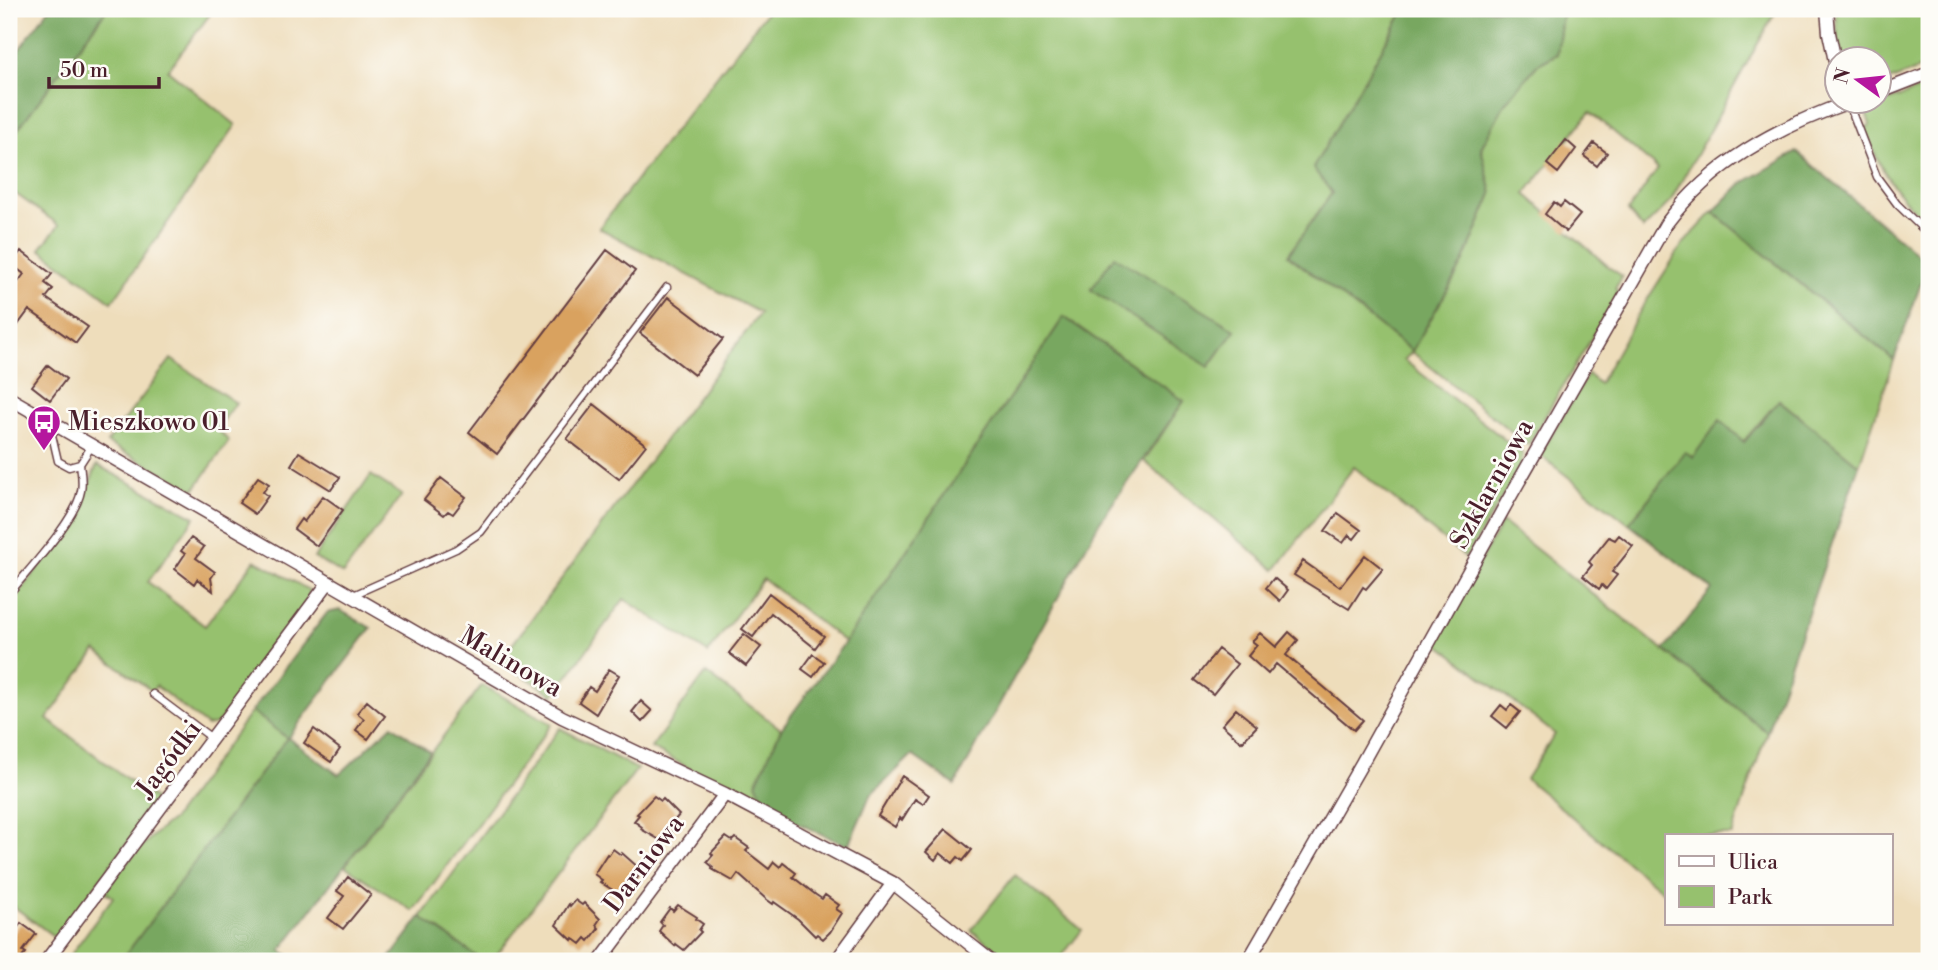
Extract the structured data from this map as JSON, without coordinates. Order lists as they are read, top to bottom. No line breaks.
{"streets":{"street":["Szklarniowa","Malinowa","Jagódki","Darniowa"]},"crossings":[["Malinowa","Jagódki"],["Malinowa","Darniowa"]],"places":{"bus stop":["Mieszkowo 01"]},"legend":["Ulica","Park"],"scale_bar":"50 m","north":"left"}
